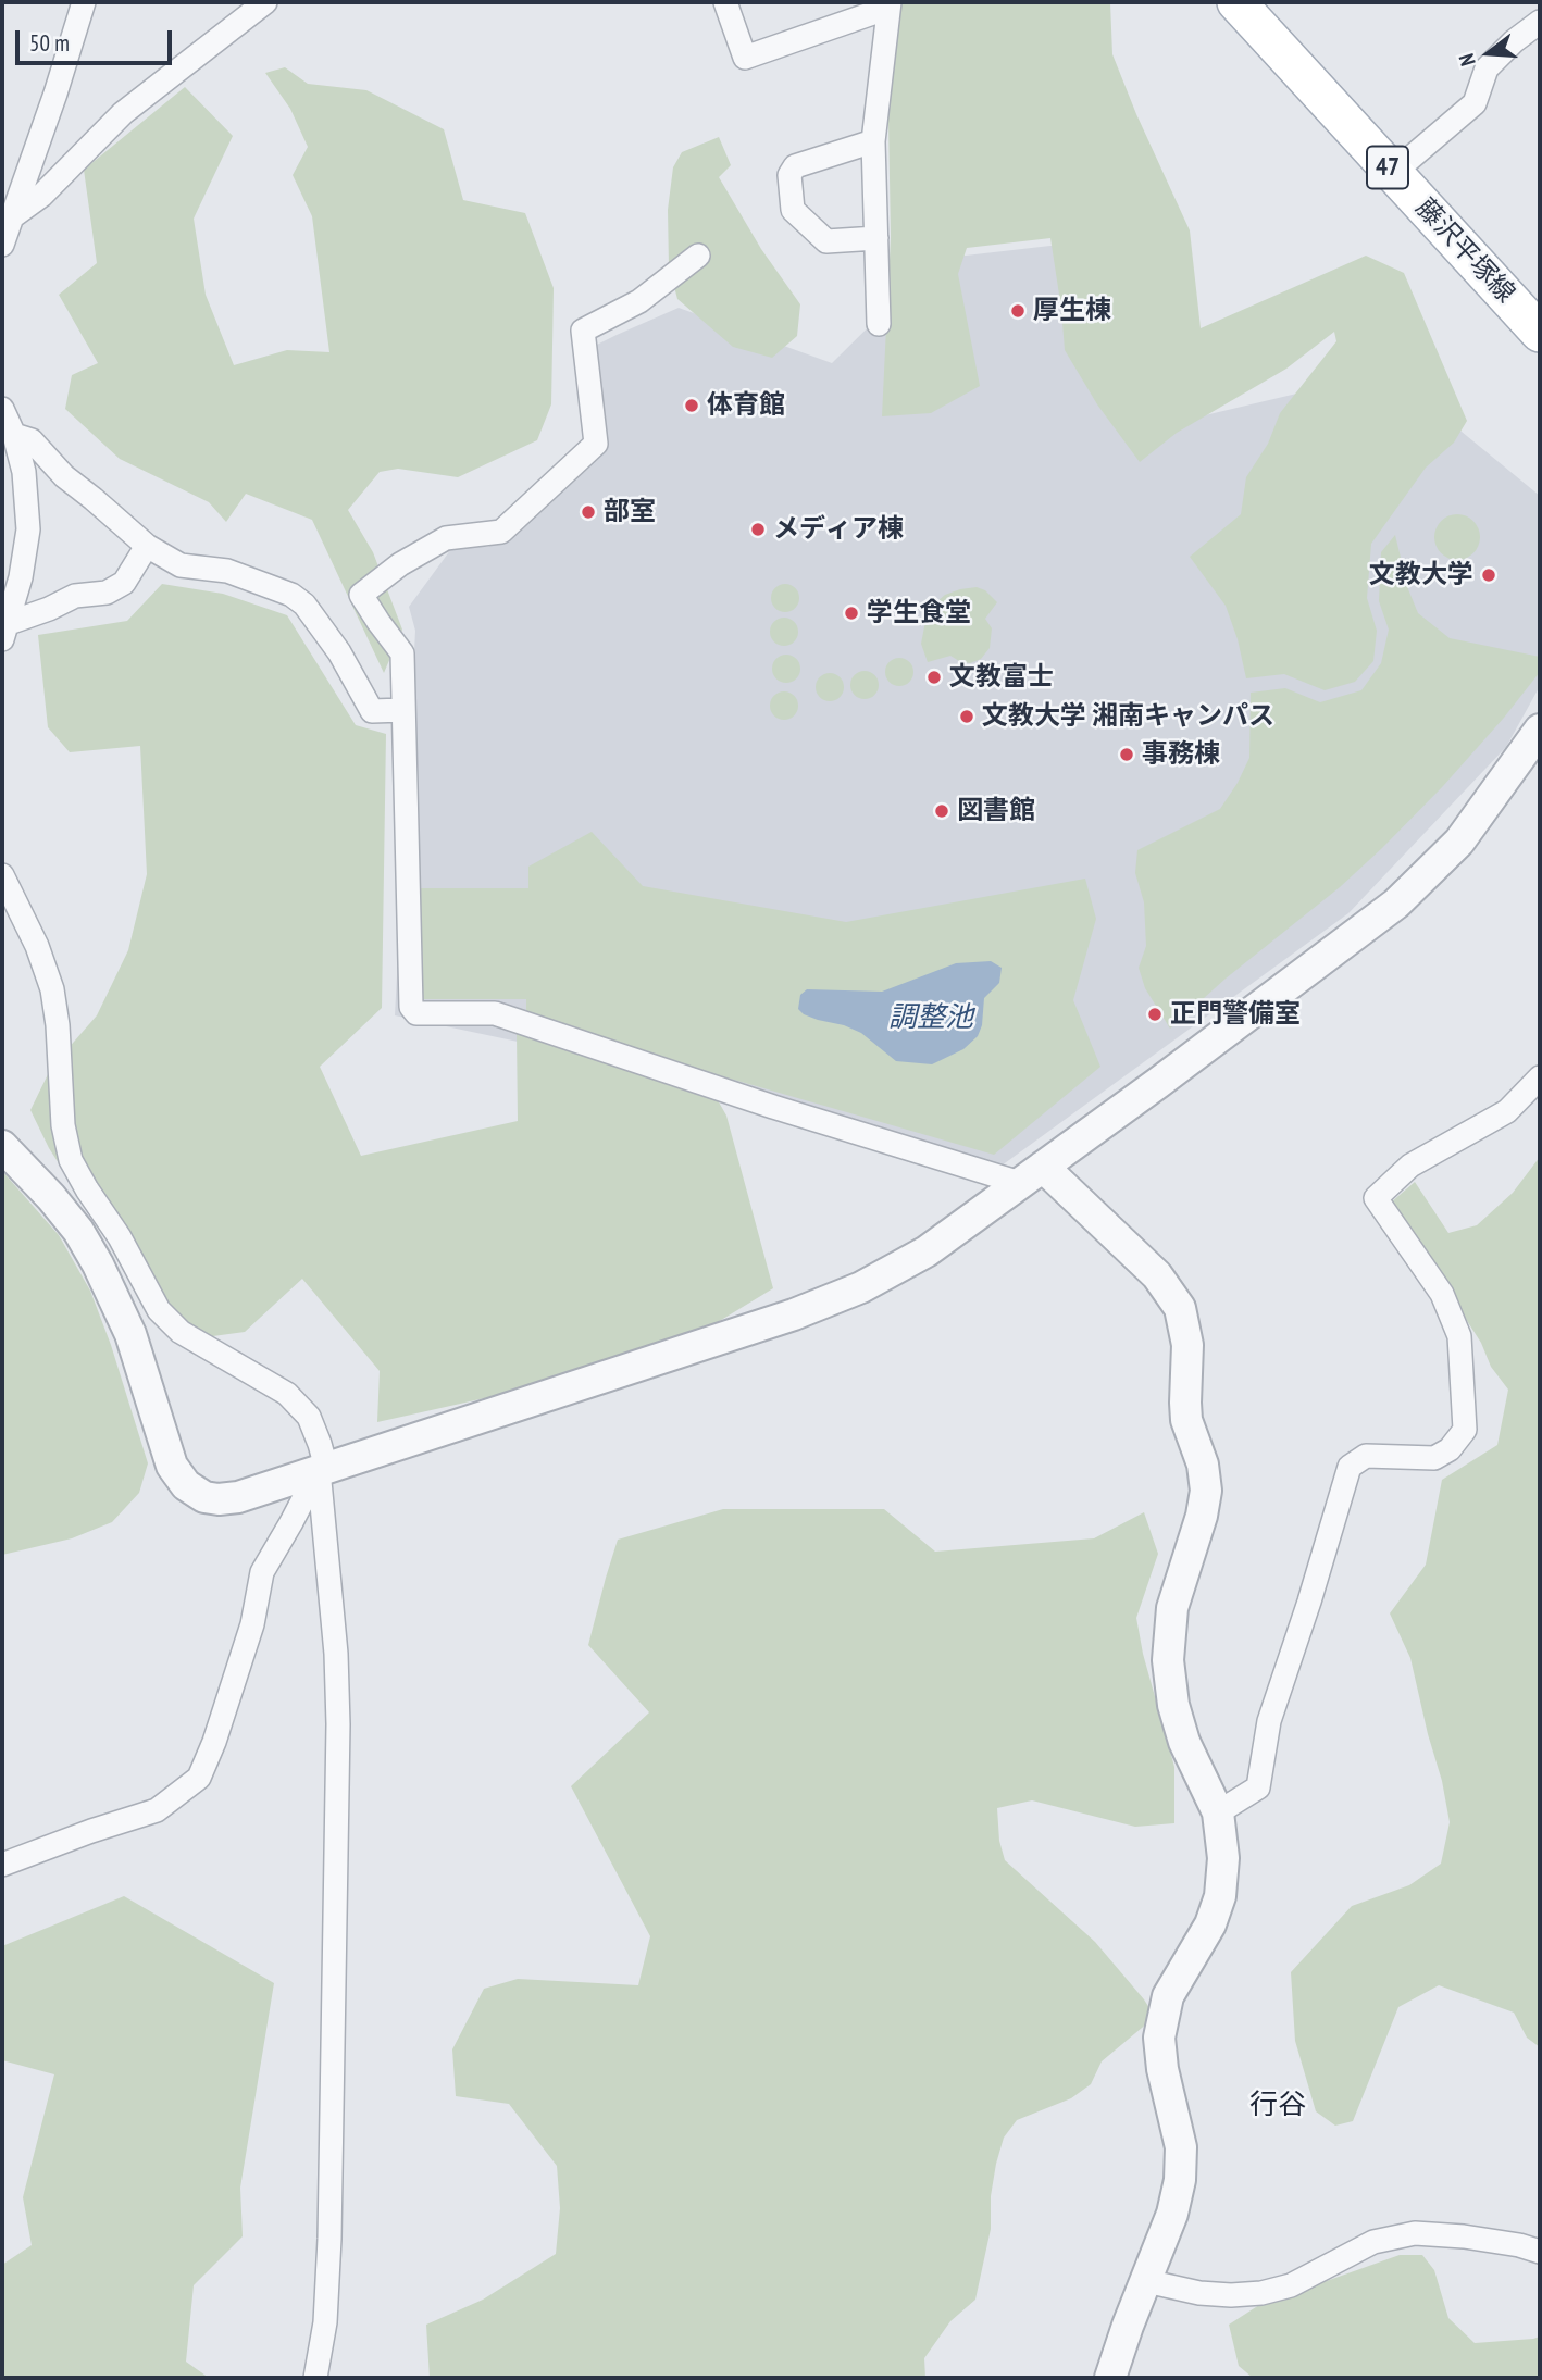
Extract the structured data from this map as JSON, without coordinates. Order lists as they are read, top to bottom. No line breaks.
{"streets":{"main road":["47","藤沢平塚線"]},"districts":["行谷"],"water":["調整池"],"places":["厚生棟","体育館","部室","メディア棟","文教大学","学生食堂","文教富士","文教大学 湘南キャンパス","事務棟","図書館","正門警備室"],"scale_bar":"50 m","north":"left"}
